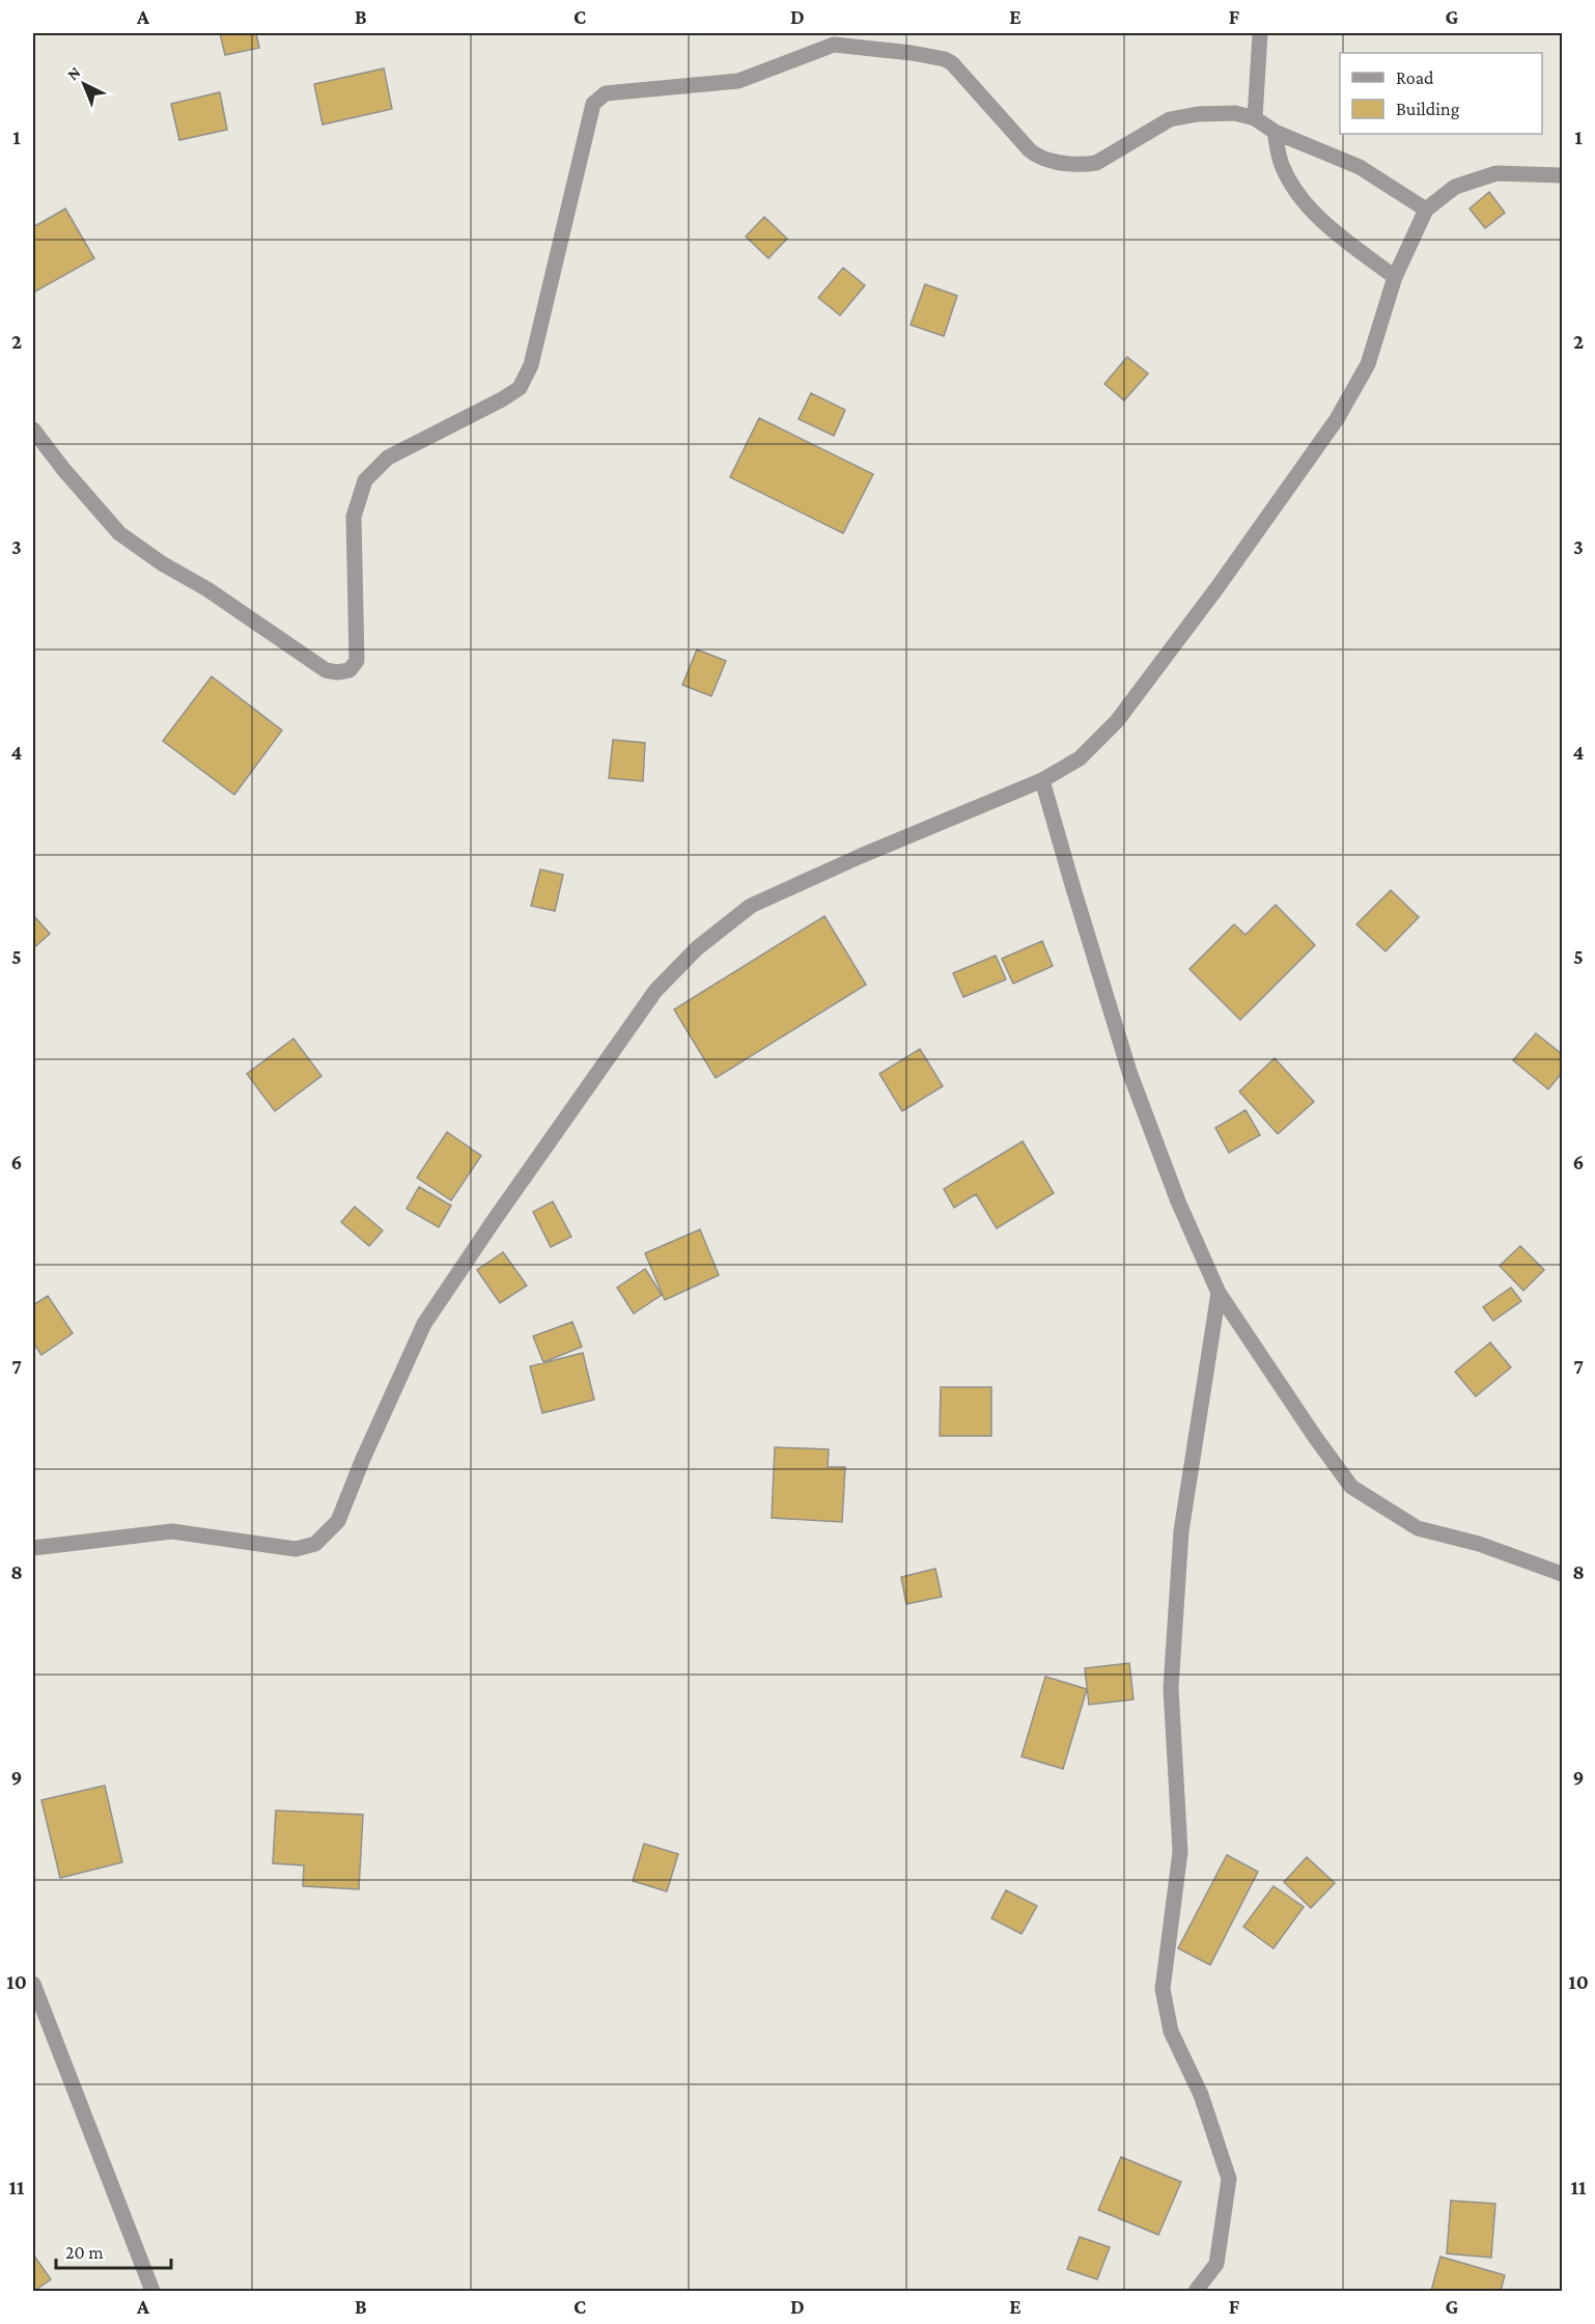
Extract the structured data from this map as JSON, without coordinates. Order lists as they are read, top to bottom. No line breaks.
{"legend":["Road","Building"],"scale_bar":"20 m","north":"top left","grid":{"columns":["A","B","C","D","E","F","G"],"rows":["1","2","3","4","5","6","7","8","9","10","11"]}}
